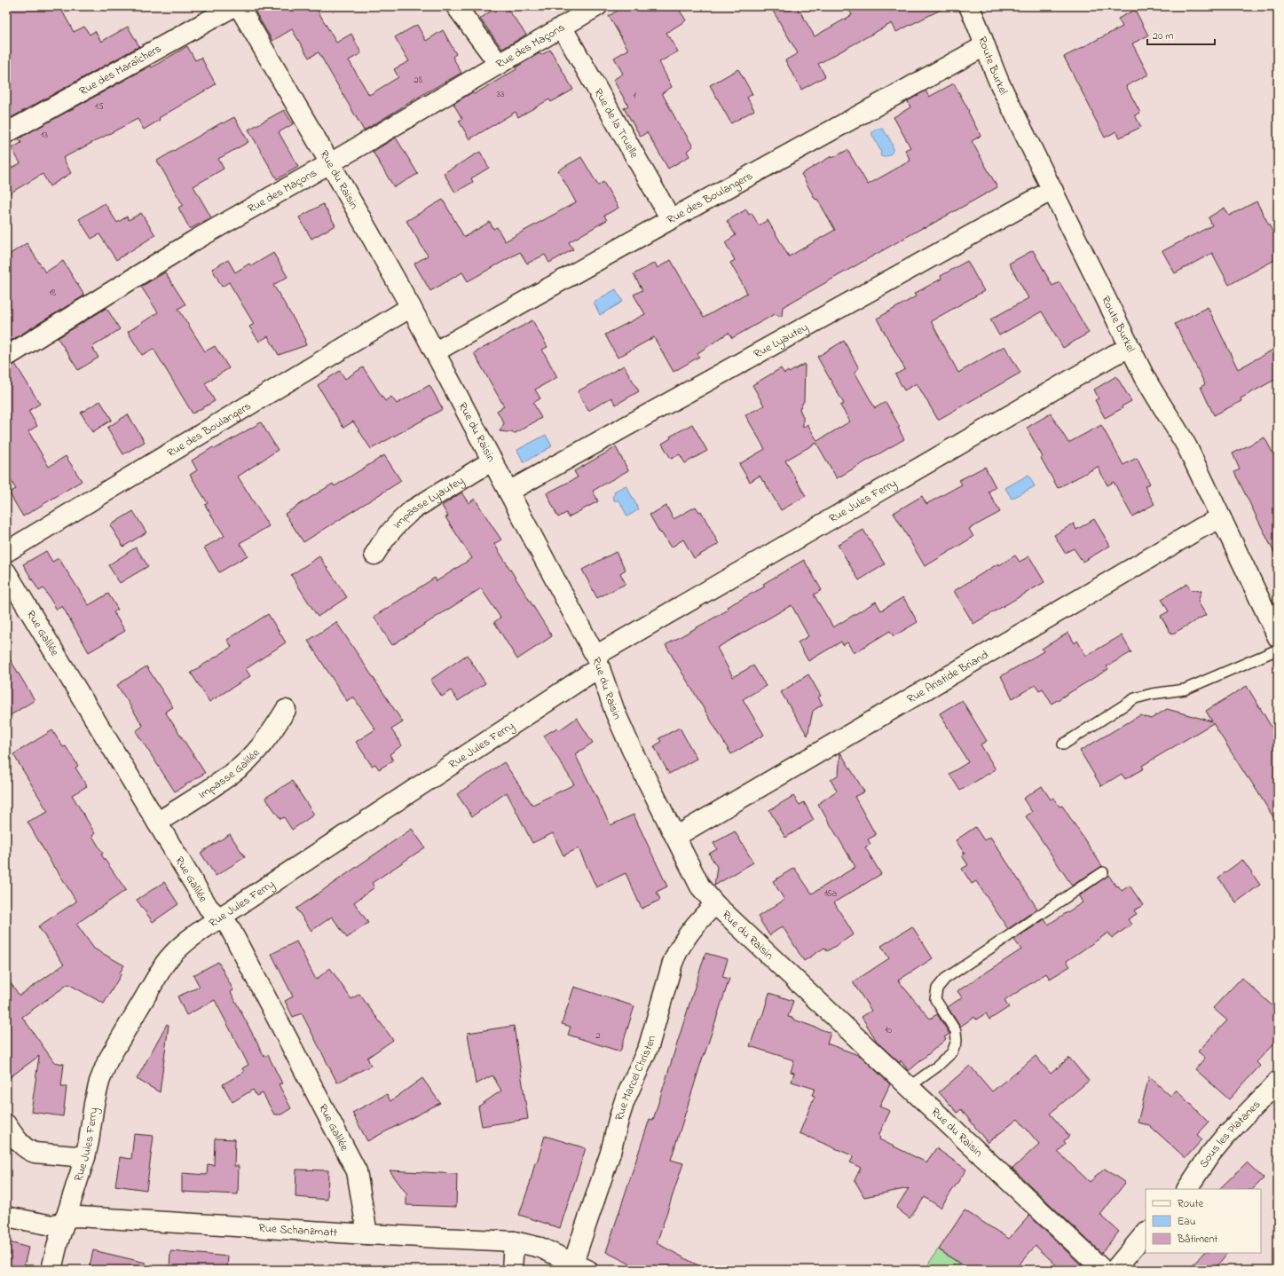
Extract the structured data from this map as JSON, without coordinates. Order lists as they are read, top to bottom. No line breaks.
{"streets":{"street":["Rue des Maçons","Route Burkel","Rue des Maraîchers","Rue de la Truelle","Rue du Raisin","Rue des Boulangers","Rue Lyautey","Rue Jules Ferry","Impasse Lyautey","Rue Galilée","Rue Aristide Briand","Impasse Galilée","Rue Marcel Christen","Sous les Platanes","Rue Schanzmatt"]},"crossings":[["Rue des Maçons","Rue de la Truelle"],["Rue des Maçons","Rue du Raisin"],["Route Burkel","Rue des Boulangers"],["Route Burkel","Rue Lyautey"],["Route Burkel","Rue Jules Ferry"],["Route Burkel","Rue Aristide Briand"],["Rue de la Truelle","Rue des Boulangers"],["Rue du Raisin","Rue des Boulangers"],["Rue du Raisin","Rue Lyautey"],["Rue du Raisin","Rue Jules Ferry"],["Rue du Raisin","Impasse Lyautey"],["Rue du Raisin","Rue Aristide Briand"],["Rue du Raisin","Rue Marcel Christen"],["Rue Jules Ferry","Rue Galilée"],["Rue Jules Ferry","Rue Schanzmatt"],["Rue Galilée","Impasse Galilée"],["Rue Galilée","Rue Schanzmatt"],["Rue Marcel Christen","Rue Schanzmatt"]],"house_numbers":["28","33","1","15","13","18","16a","10","2"],"legend":["Route","Eau","Bâtiment"],"scale_bar":"20 m"}
